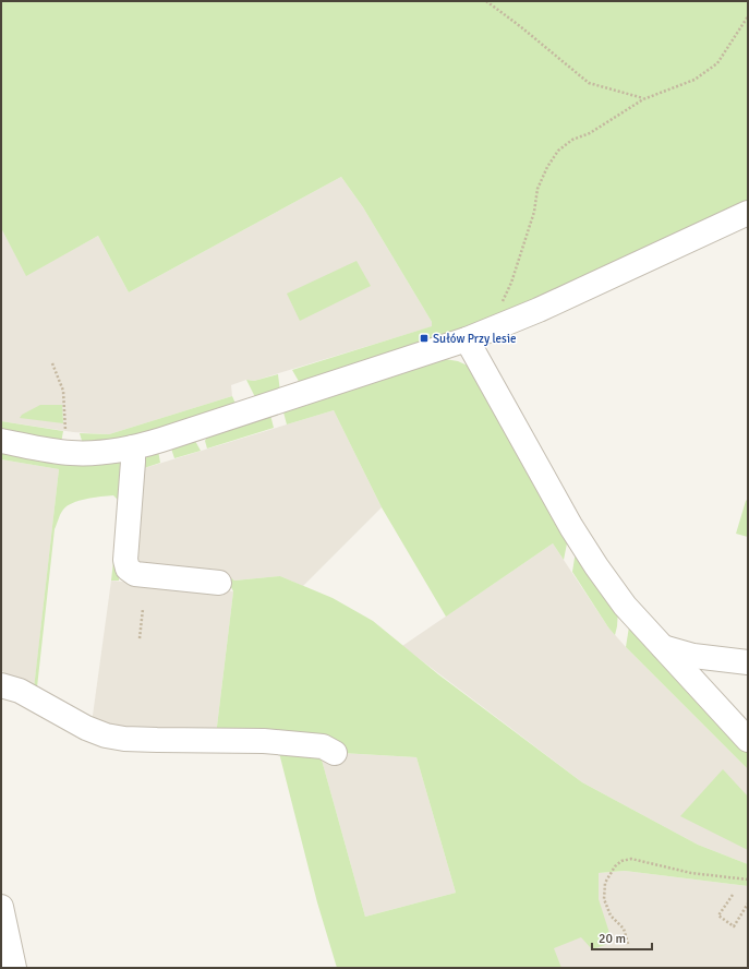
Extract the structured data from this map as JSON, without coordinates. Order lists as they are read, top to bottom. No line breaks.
{"places":{"transit":["Sułów Przy lesie"]},"scale_bar":"20 m"}
